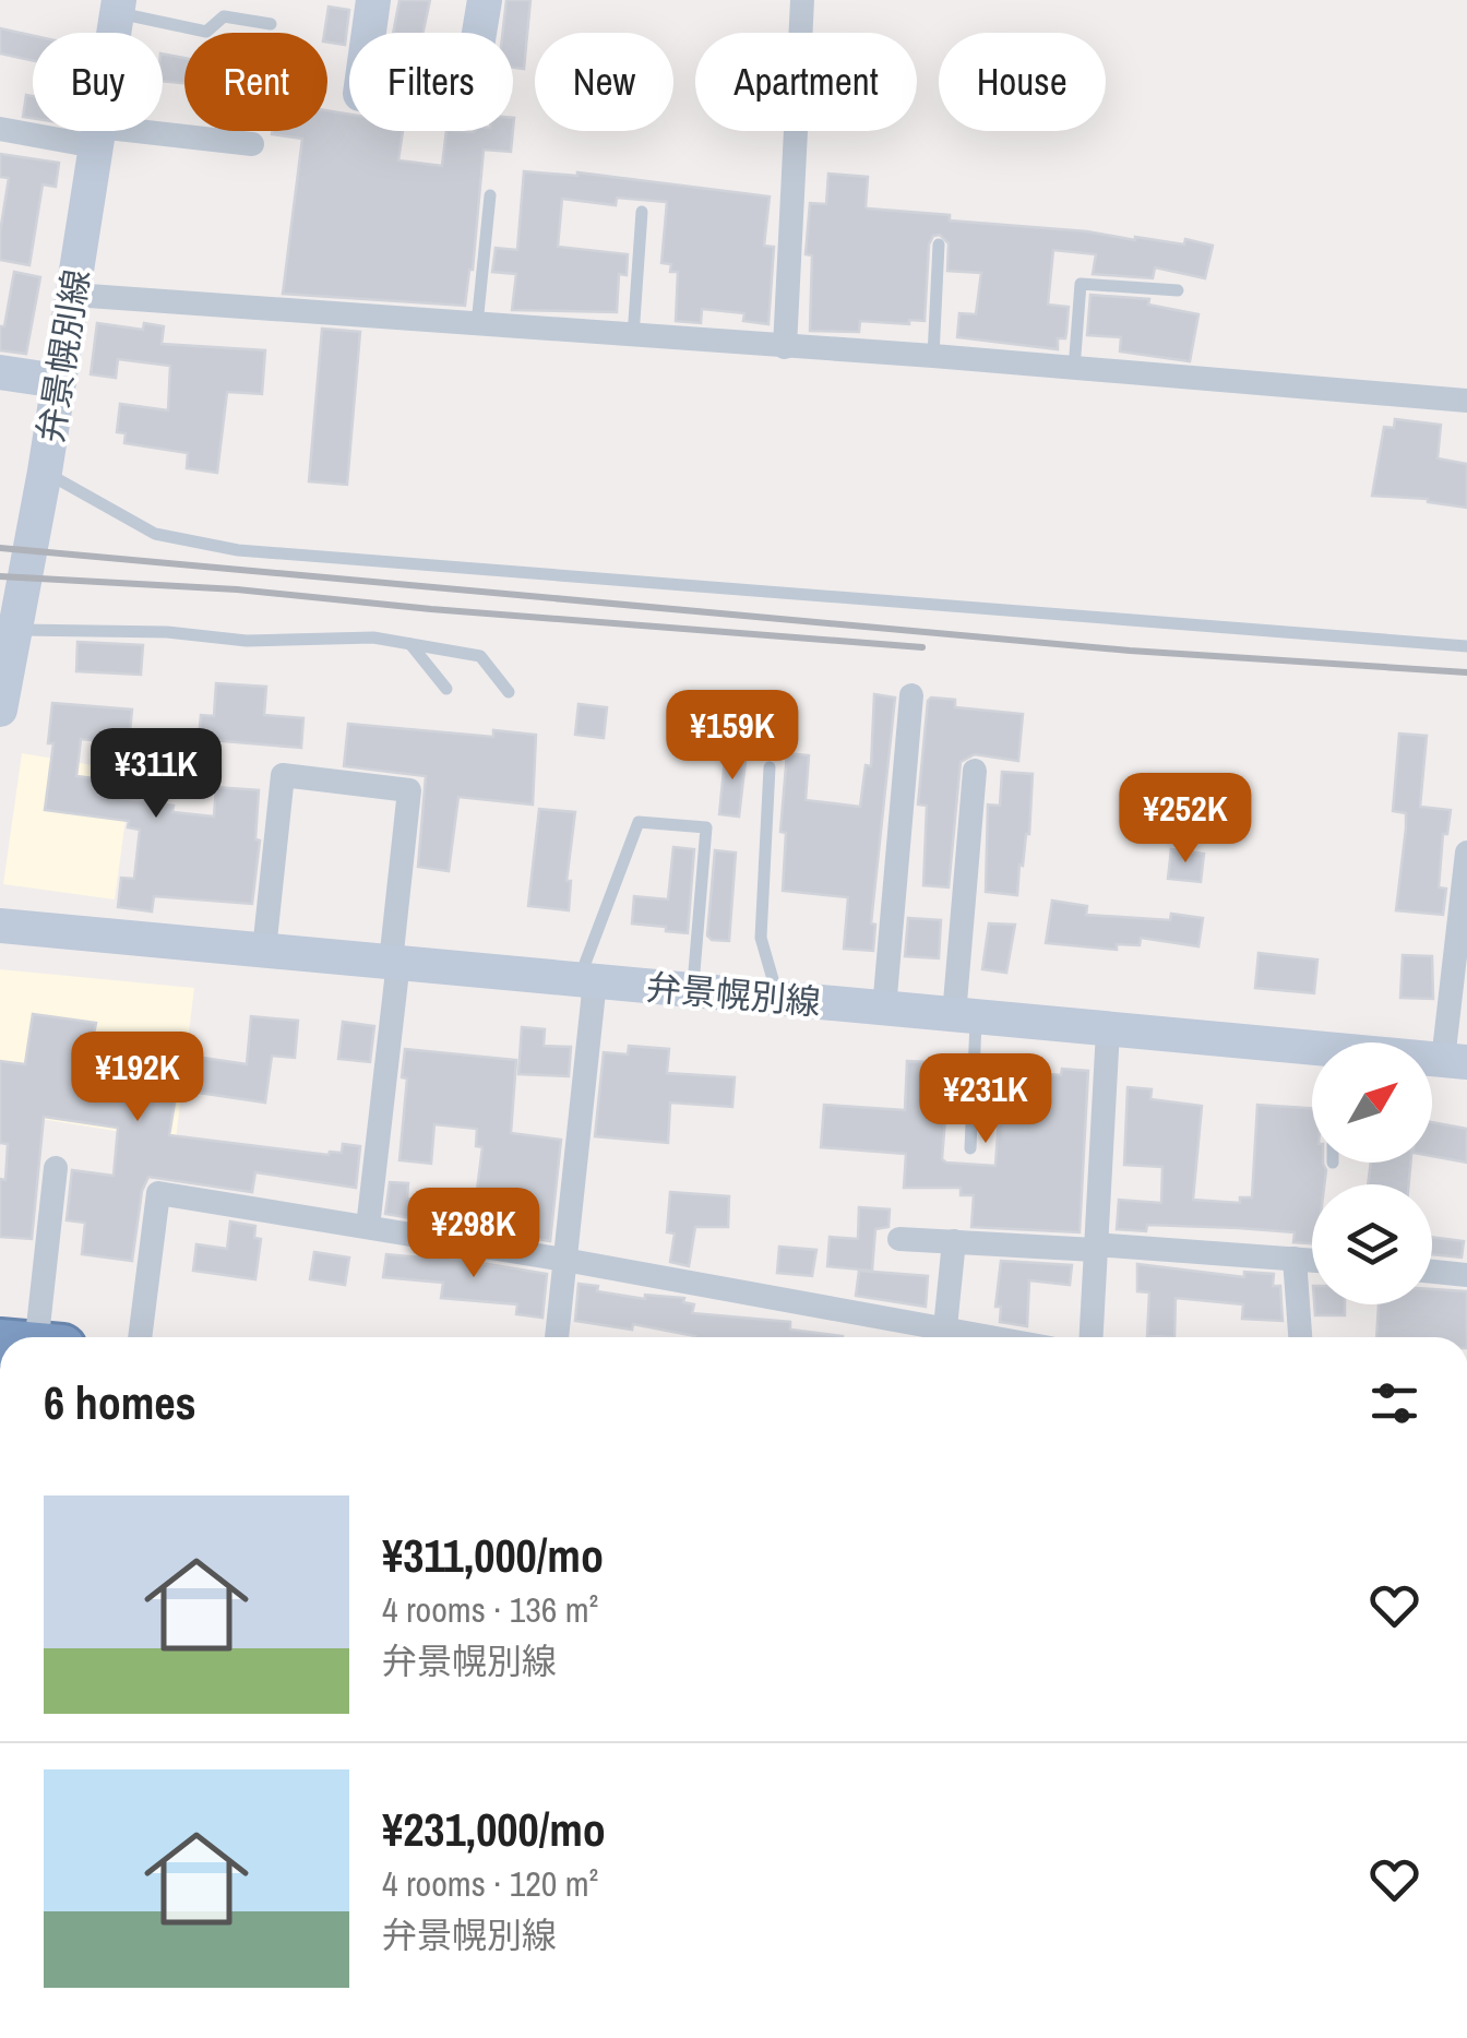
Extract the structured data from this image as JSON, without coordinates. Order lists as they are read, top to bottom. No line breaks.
{"streets":{"main road":["弁景幌別線"]},"north":"top right","page":{"chip":["Buy","Rent","Filters","New","Apartment","House"],"price":["¥159K","¥311K","¥252K","¥192K","¥231K","¥298K"],"heading":"6 homes","list":[{"name":"¥311,000/mo","note":"4 rooms · 136 m² · 弁景幌別線"},{"name":"¥231,000/mo","note":"4 rooms · 120 m² · 弁景幌別線"}]}}
